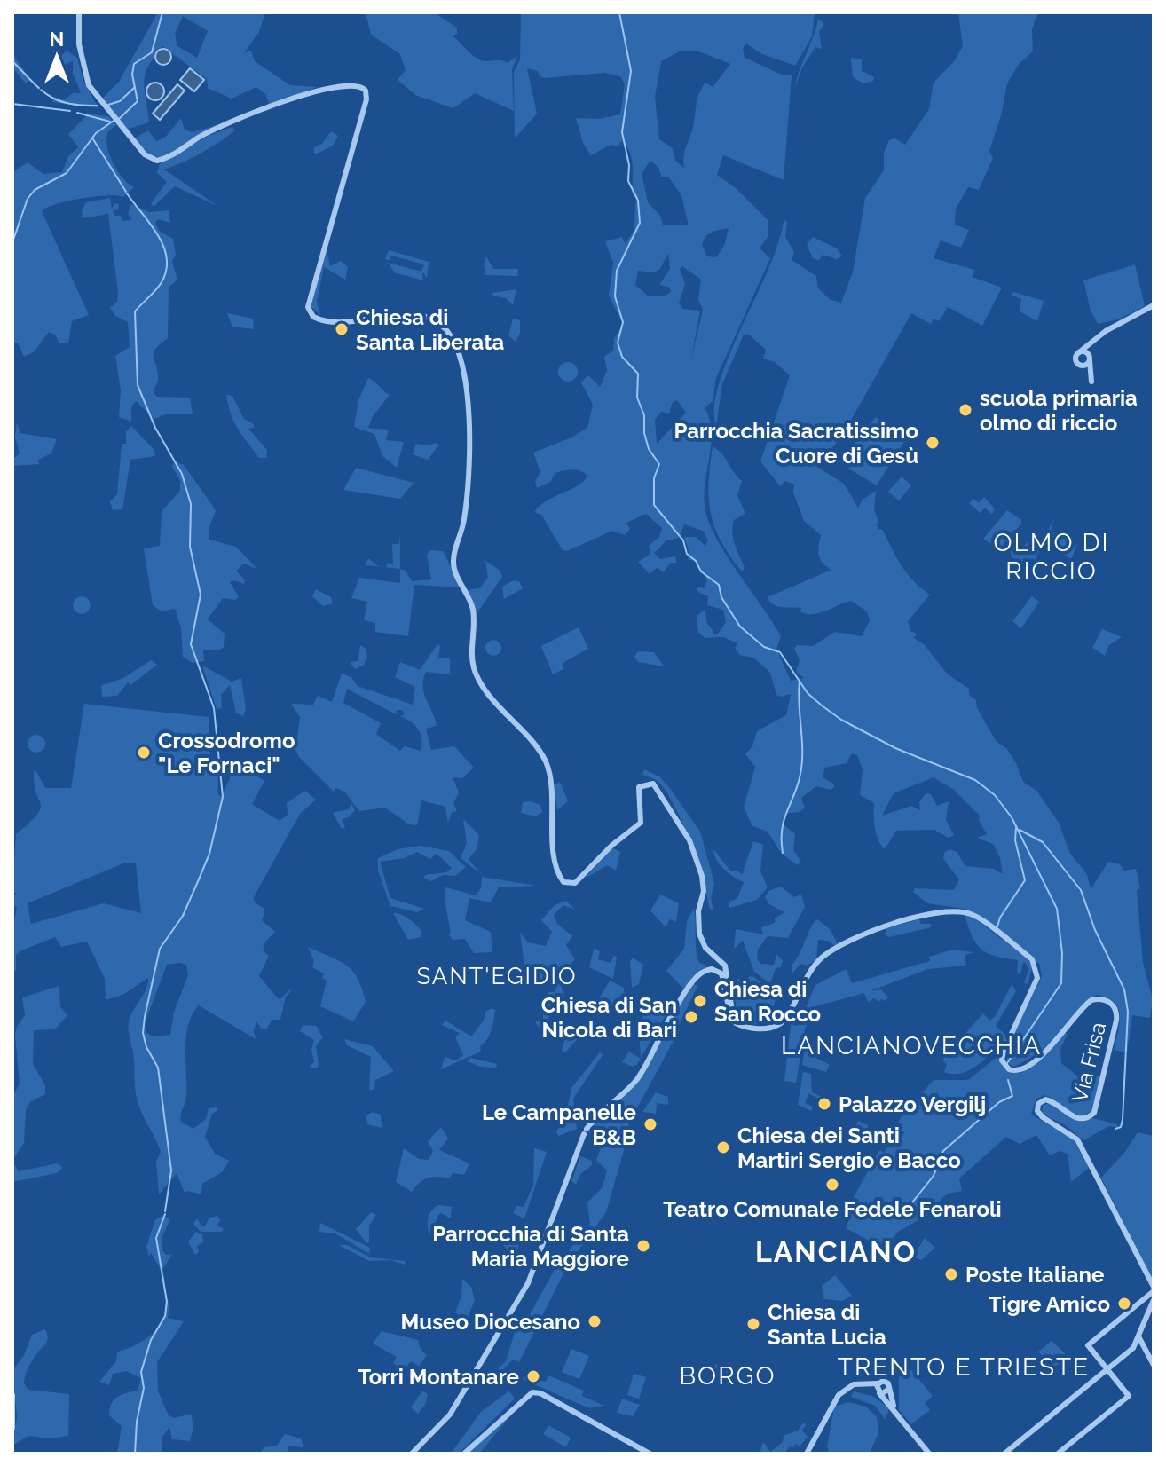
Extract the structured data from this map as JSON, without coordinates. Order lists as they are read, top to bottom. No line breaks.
{"streets":{"street":["Via Frisa"]},"districts":["OLMO DI RICCIO","SANT'EGIDIO","LANCIANOVECCHIA","LANCIANO","TRENTO E TRIESTE","BORGO"],"places":["Chiesa di Santa Liberata","scuola primaria olmo di riccio","Parrocchia Sacratissimo Cuore di Gesù","Crossodromo \"Le Fornaci\"","Chiesa di San Rocco","Chiesa di San Nicola di Bari","Palazzo Vergilj","Le Campanelle B&B","Chiesa dei Santi Martiri Sergio e Bacco","Teatro Comunale Fedele Fenaroli","Parrocchia di Santa Maria Maggiore","Poste Italiane","Tigre Amico","Museo Diocesano","Chiesa di Santa Lucia","Torri Montanare"],"north":"top"}
